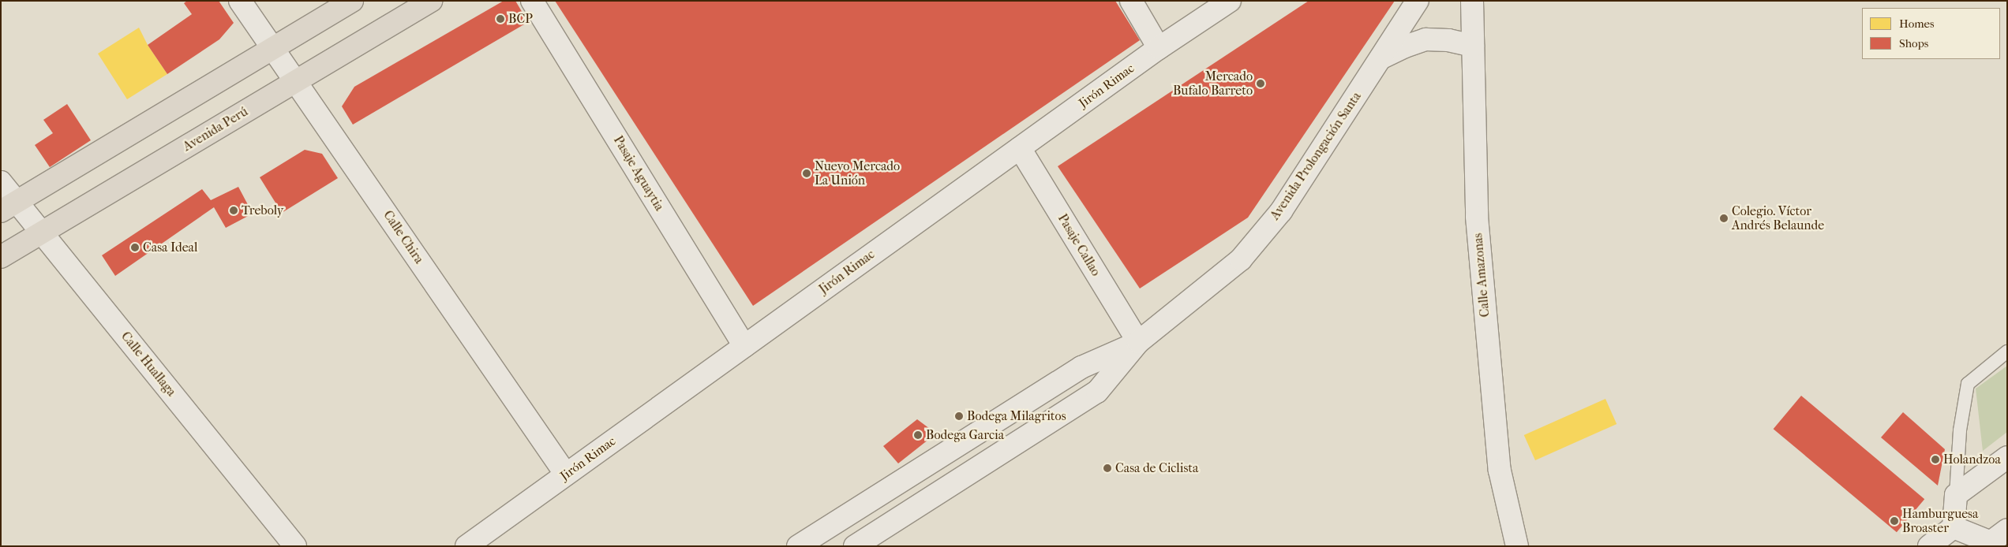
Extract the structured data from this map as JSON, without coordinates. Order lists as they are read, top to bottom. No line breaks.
{"streets":{"main road":["Avenida Perú"],"street":["Jirón Rimac","Avenida Prolongación Santa","Pasaje Aguaytia","Calle Chira","Pasaje Callao","Calle Amazonas","Calle Huallaga"]},"crossings":[["Jirón Rimac","Pasaje Aguaytia"],["Jirón Rimac","Calle Chira"],["Jirón Rimac","Pasaje Callao"],["Avenida Perú","Calle Chira"],["Avenida Perú","Calle Huallaga"],["Avenida Prolongación Santa","Pasaje Callao"]],"places":["BCP","Mercado Bufalo Barreto","Nuevo Mercado La Unión","Treboly","Colegio. Víctor Andrés Belaunde","Casa Ideal","Bodega Milagritos","Bodega Garcia","Holandzoa","Casa de Ciclista","Hamburguesa Broaster"],"legend":["Homes","Shops"]}
